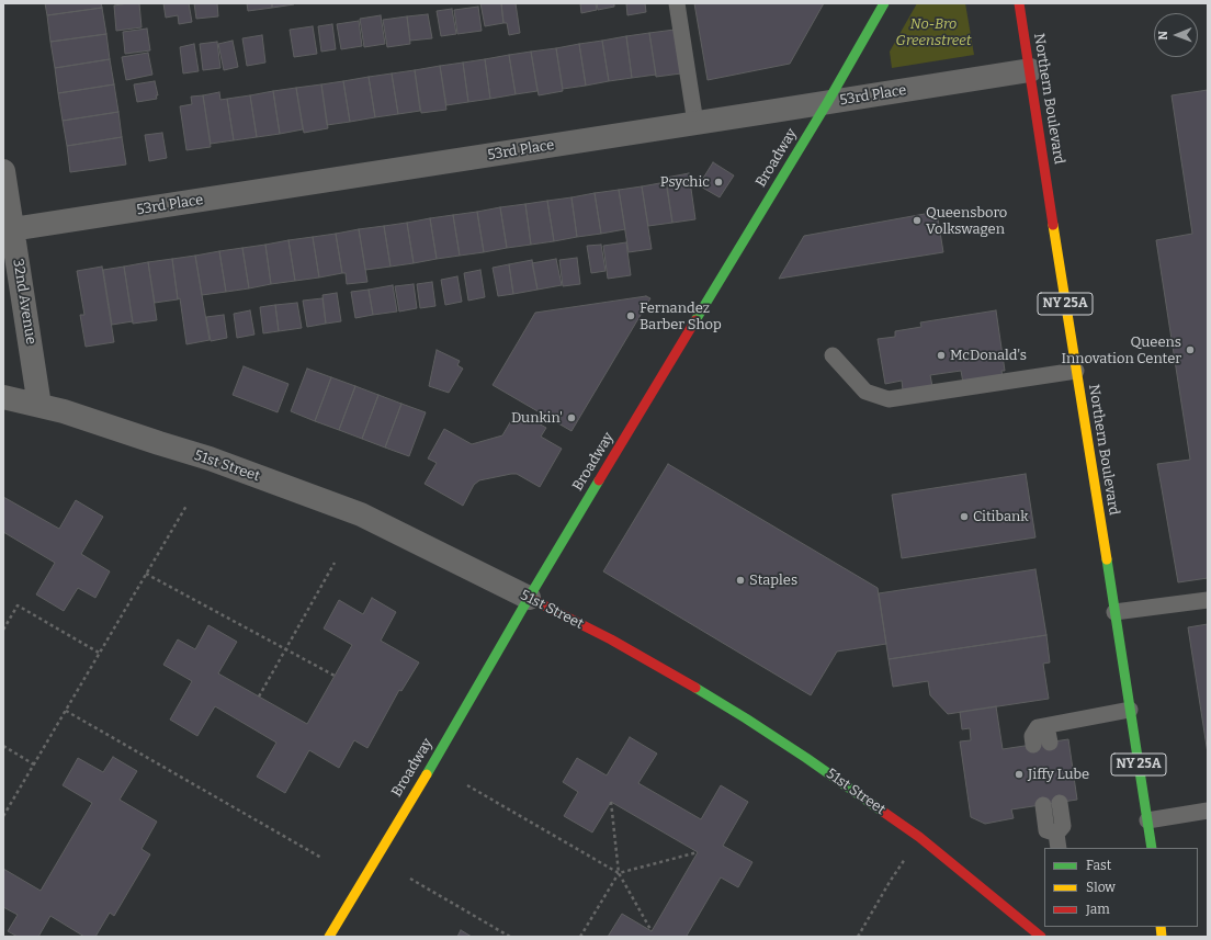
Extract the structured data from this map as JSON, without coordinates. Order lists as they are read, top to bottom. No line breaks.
{"streets":{"main road":["Northern Boulevard","Broadway","NY 25A","51st Street"],"street":["53rd Place","32nd Avenue"]},"crossings":[["53rd Place","Northern Boulevard"],["53rd Place","Broadway"],["53rd Place","32nd Avenue"],["Broadway","51st Street"],["32nd Avenue","51st Street"]],"parks":["No-Bro Greenstreet"],"places":["Psychic","Queensboro Volkswagen","Fernandez Barber Shop","Queens Innovation Center","McDonald's","Dunkin'","Citibank","Staples","Jiffy Lube"],"legend":["Fast","Slow","Jam"],"north":"left"}
